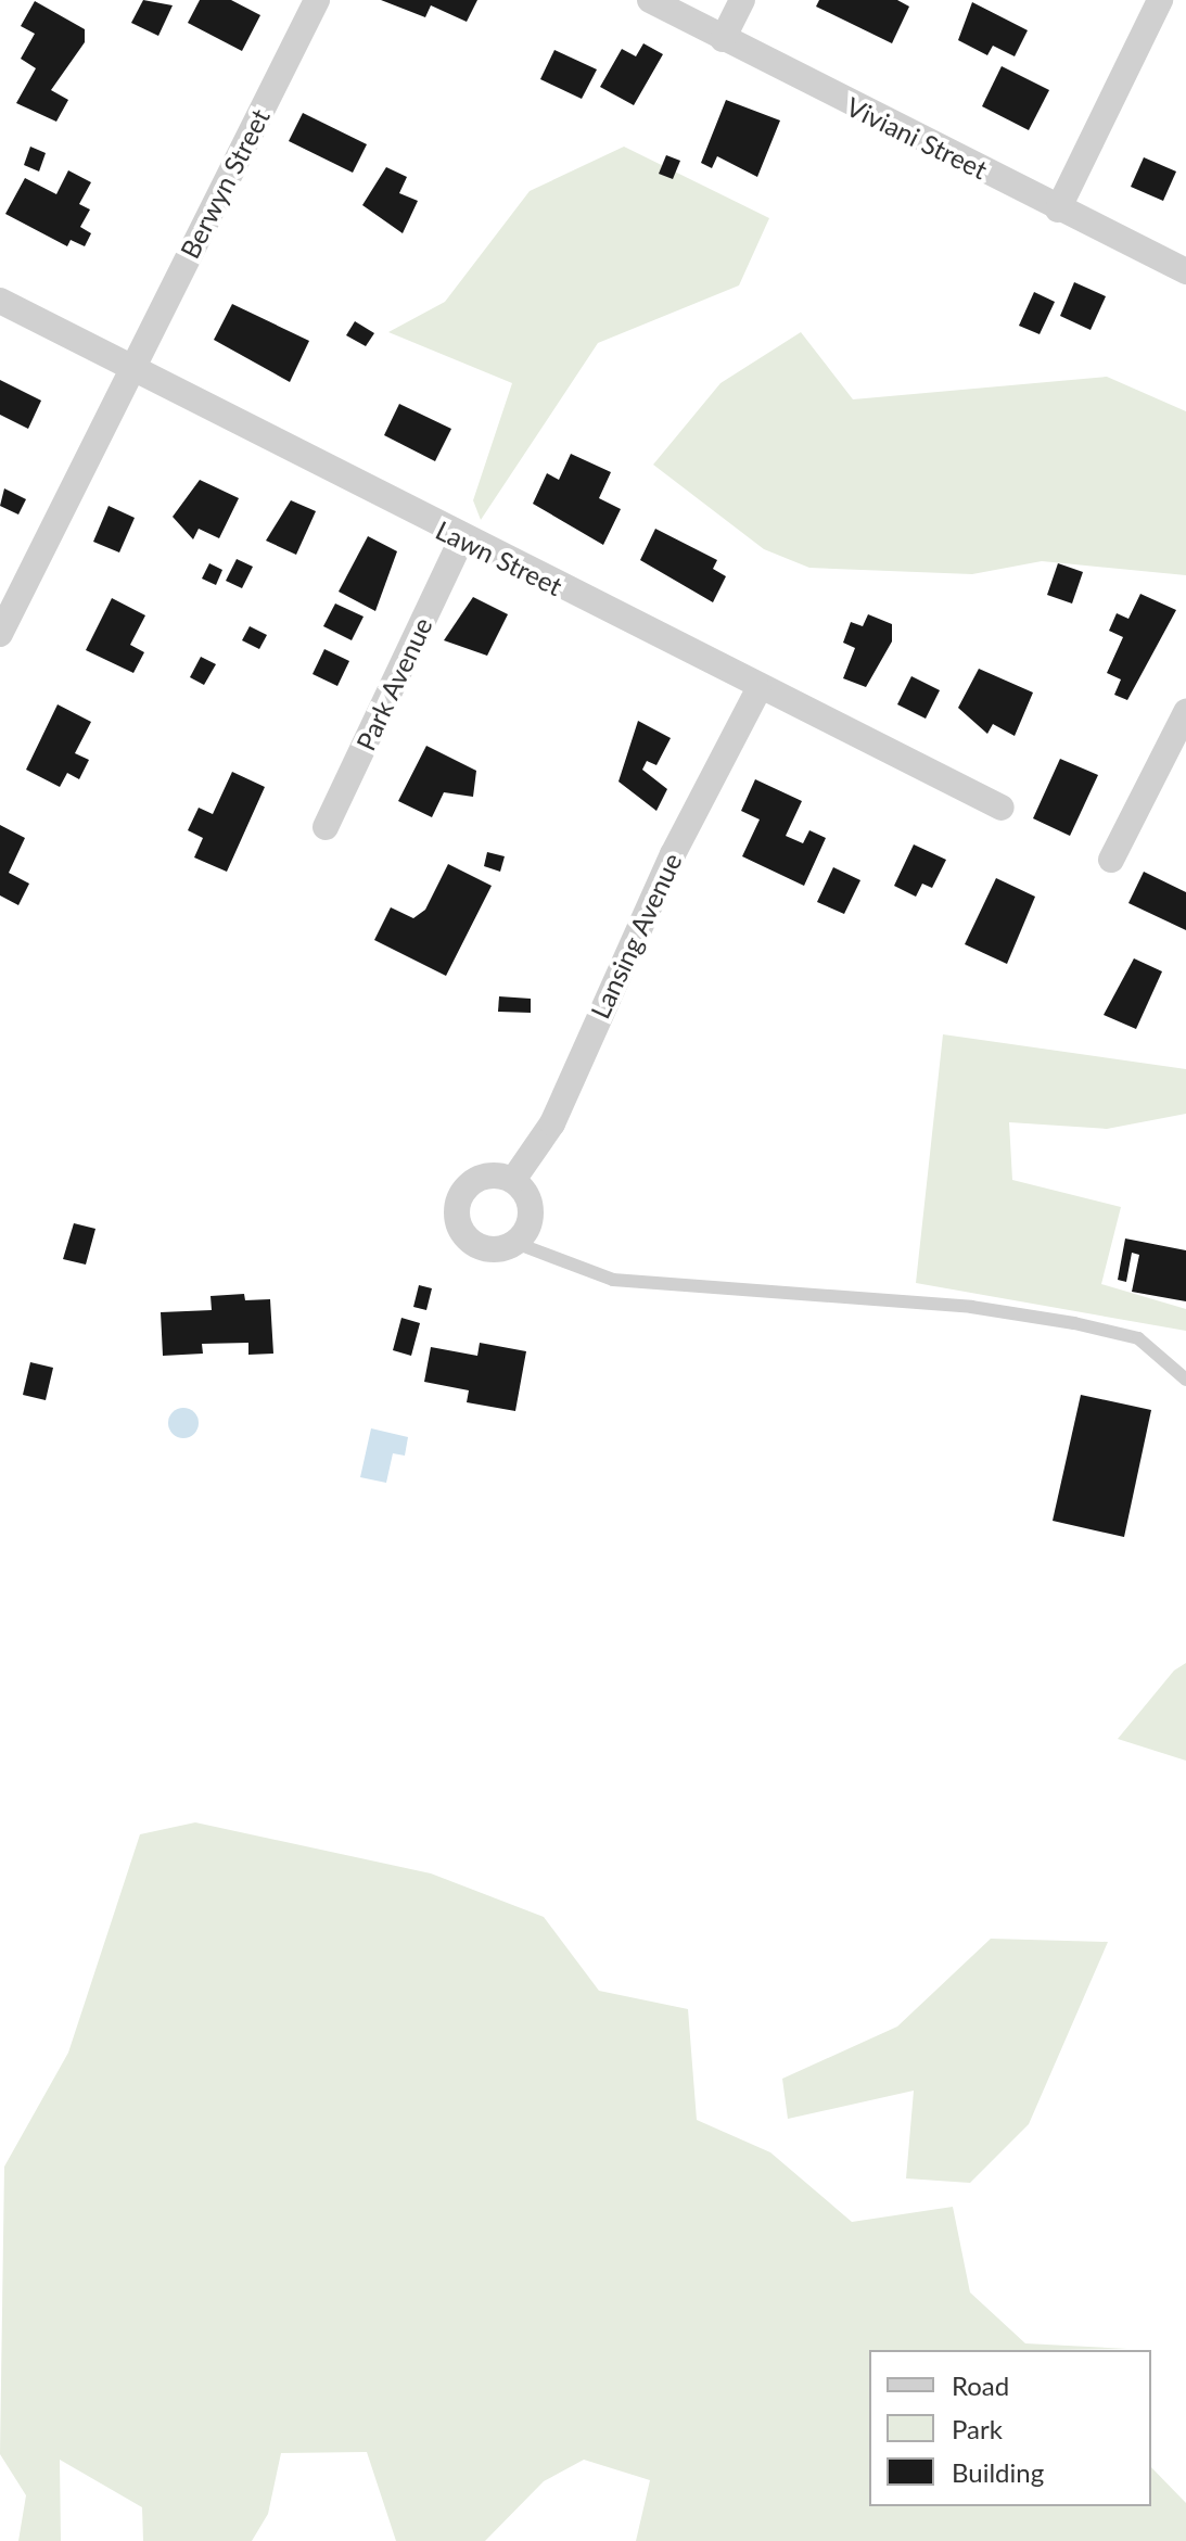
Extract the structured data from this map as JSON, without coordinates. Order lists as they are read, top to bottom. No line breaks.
{"streets":{"street":["Viviani Street","Berwyn Street","Lawn Street","Park Avenue","Lansing Avenue"]},"crossings":[["Berwyn Street","Lawn Street"],["Lawn Street","Park Avenue"],["Lawn Street","Lansing Avenue"]],"legend":["Road","Park","Building"]}
